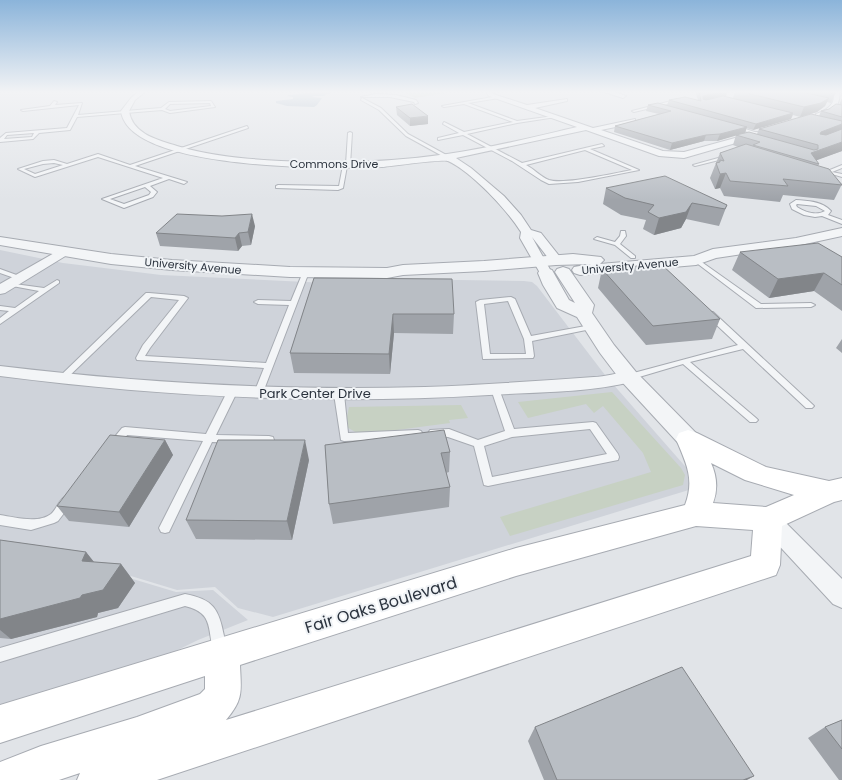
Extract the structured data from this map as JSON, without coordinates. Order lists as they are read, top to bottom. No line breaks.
{"streets":{"main road":["Fair Oaks Boulevard"],"street":["Commons Drive","University Avenue","Park Center Drive"]}}
